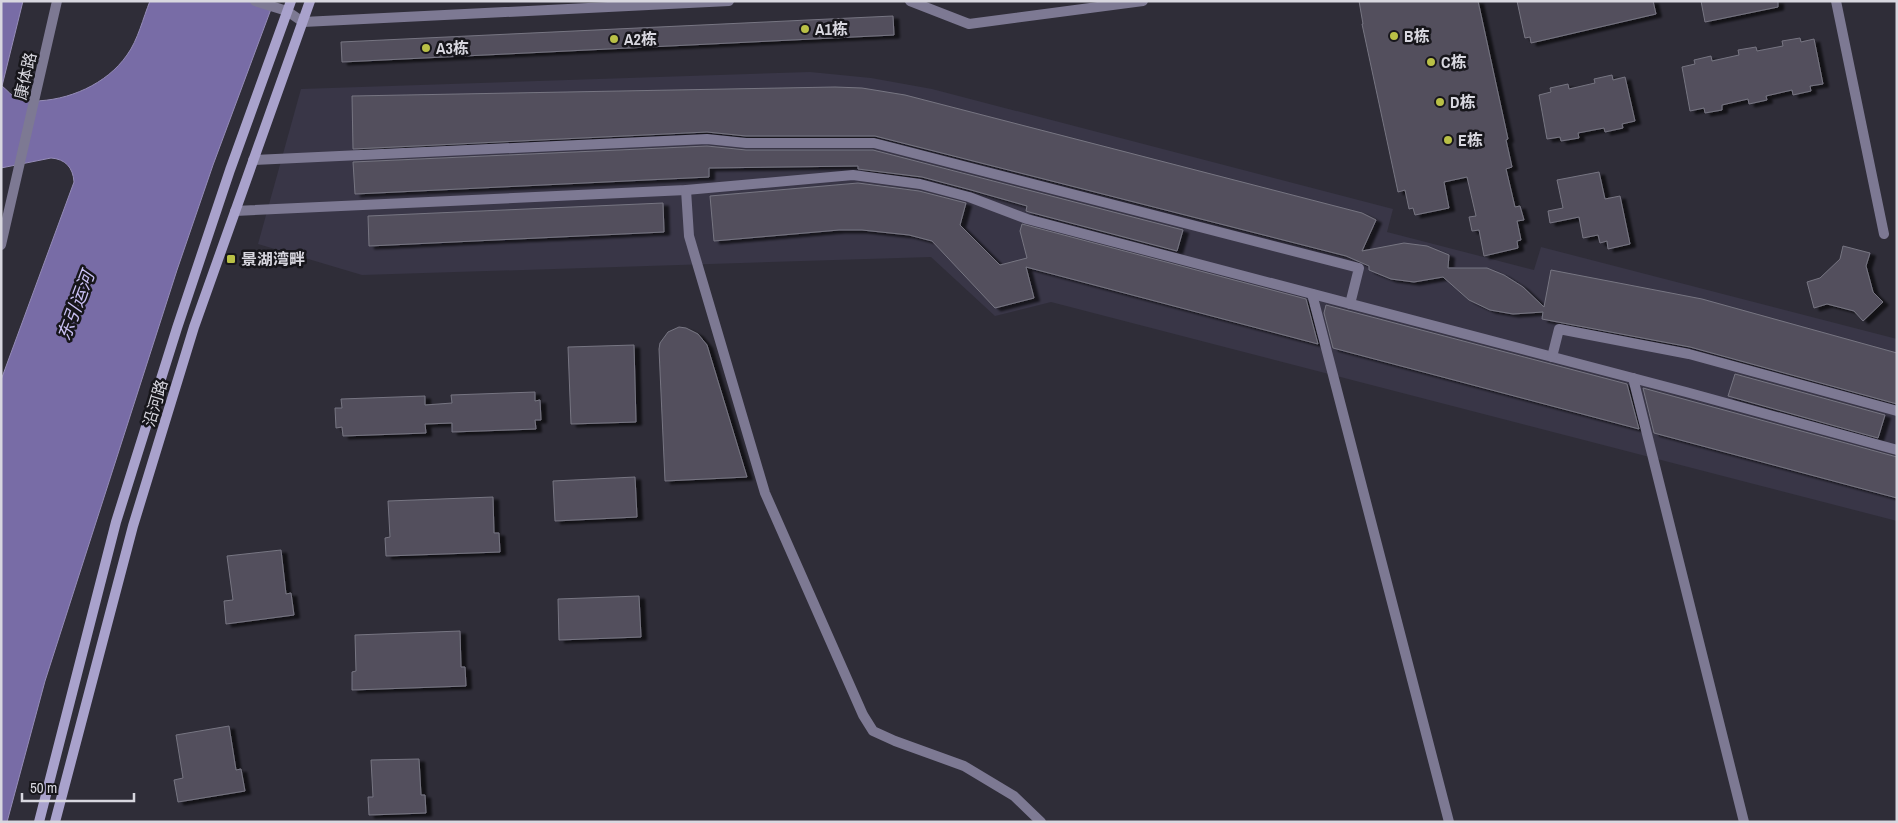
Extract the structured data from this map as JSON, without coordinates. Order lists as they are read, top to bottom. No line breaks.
{"streets":{"main road":["沿河路"],"street":["康体路"]},"water":["东引运河"],"places":{"other":["A1栋","B栋","A2栋","A3栋","C栋","D栋","E栋"],"transit":["景湖湾畔"]},"scale_bar":"50 m"}
